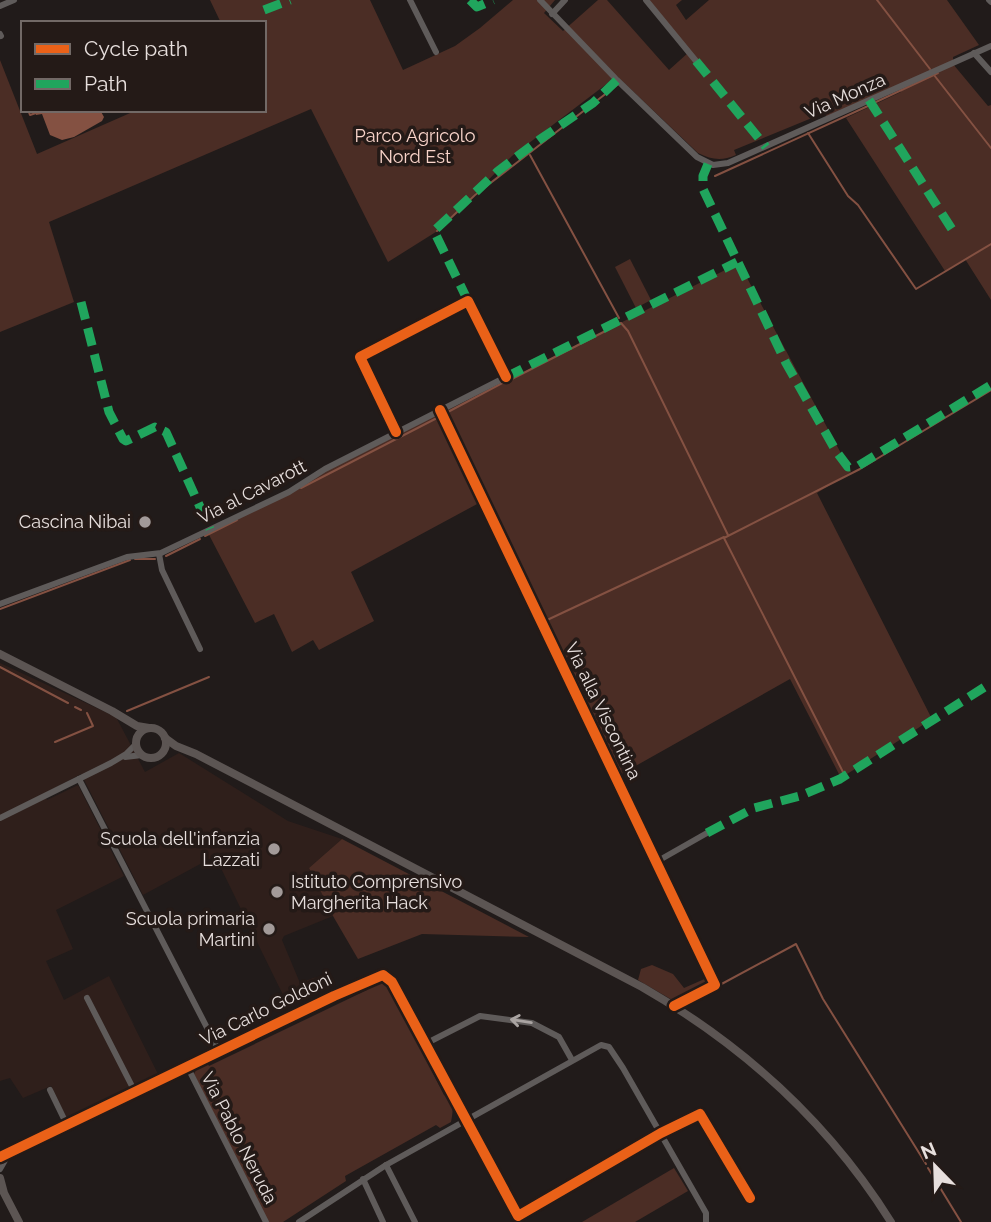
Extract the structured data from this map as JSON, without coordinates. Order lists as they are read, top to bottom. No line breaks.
{"streets":{"street":["Via Monza","Via al Cavarott","Via alla Viscontina","Via Carlo Goldoni","Via Pablo Neruda"]},"crossings":[["Via al Cavarott","Via alla Viscontina"],["Via Carlo Goldoni","Via Pablo Neruda"]],"parks":["Parco Agricolo Nord Est"],"places":["Cascina Nibai","Scuola dell'infanzia Lazzati","Istituto Comprensivo Margherita Hack","Scuola primaria Martini"],"legend":["Cycle path","Path"],"north":"top left"}
